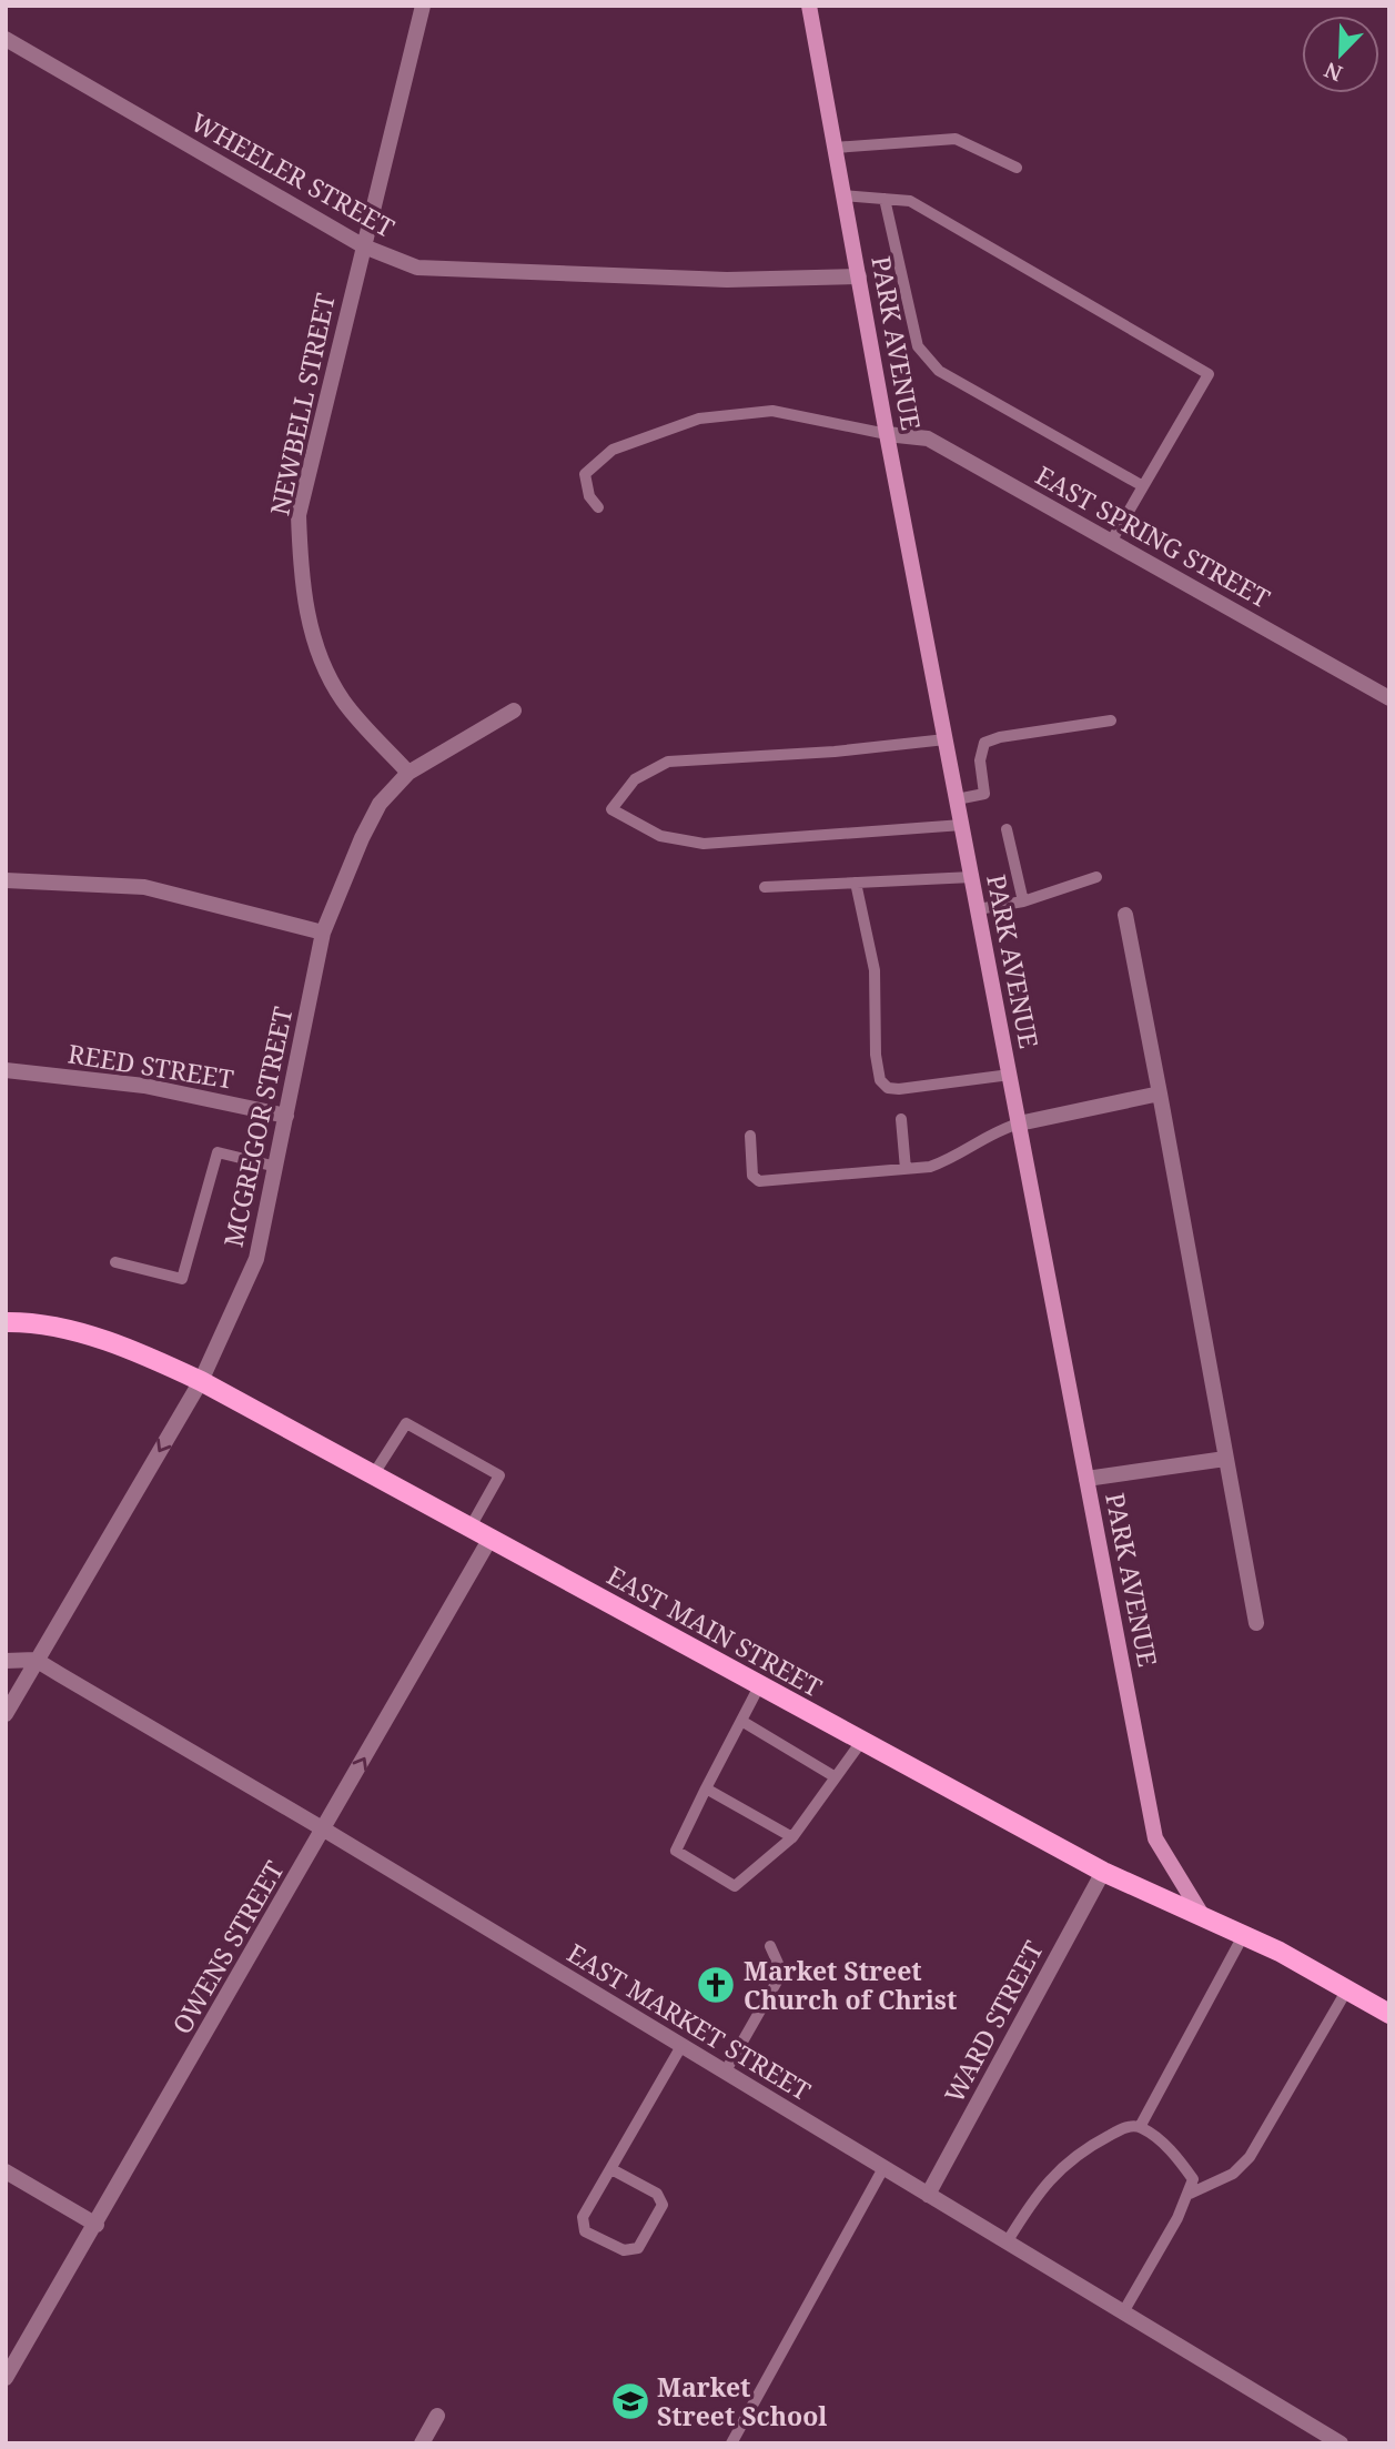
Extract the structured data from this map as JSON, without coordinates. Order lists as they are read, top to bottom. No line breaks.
{"streets":{"main road":["EAST MAIN STREET"],"street":["WHEELER STREET","PARK AVENUE","NEWBELL STREET","EAST SPRING STREET","REED STREET","MCGREGOR STREET","OWENS STREET","EAST MARKET STREET","WARD STREET"]},"crossings":[["WHEELER STREET","PARK AVENUE"],["WHEELER STREET","NEWBELL STREET"],["PARK AVENUE","EAST SPRING STREET"],["PARK AVENUE","EAST MAIN STREET"],["NEWBELL STREET","MCGREGOR STREET"],["REED STREET","MCGREGOR STREET"],["MCGREGOR STREET","EAST MAIN STREET"],["MCGREGOR STREET","EAST MARKET STREET"],["EAST MAIN STREET","OWENS STREET"],["EAST MAIN STREET","WARD STREET"],["OWENS STREET","EAST MARKET STREET"],["EAST MARKET STREET","WARD STREET"]],"places":{"church":["Market Street Church of Christ"],"school or university":["Market Street School"]},"north":"bottom left"}
